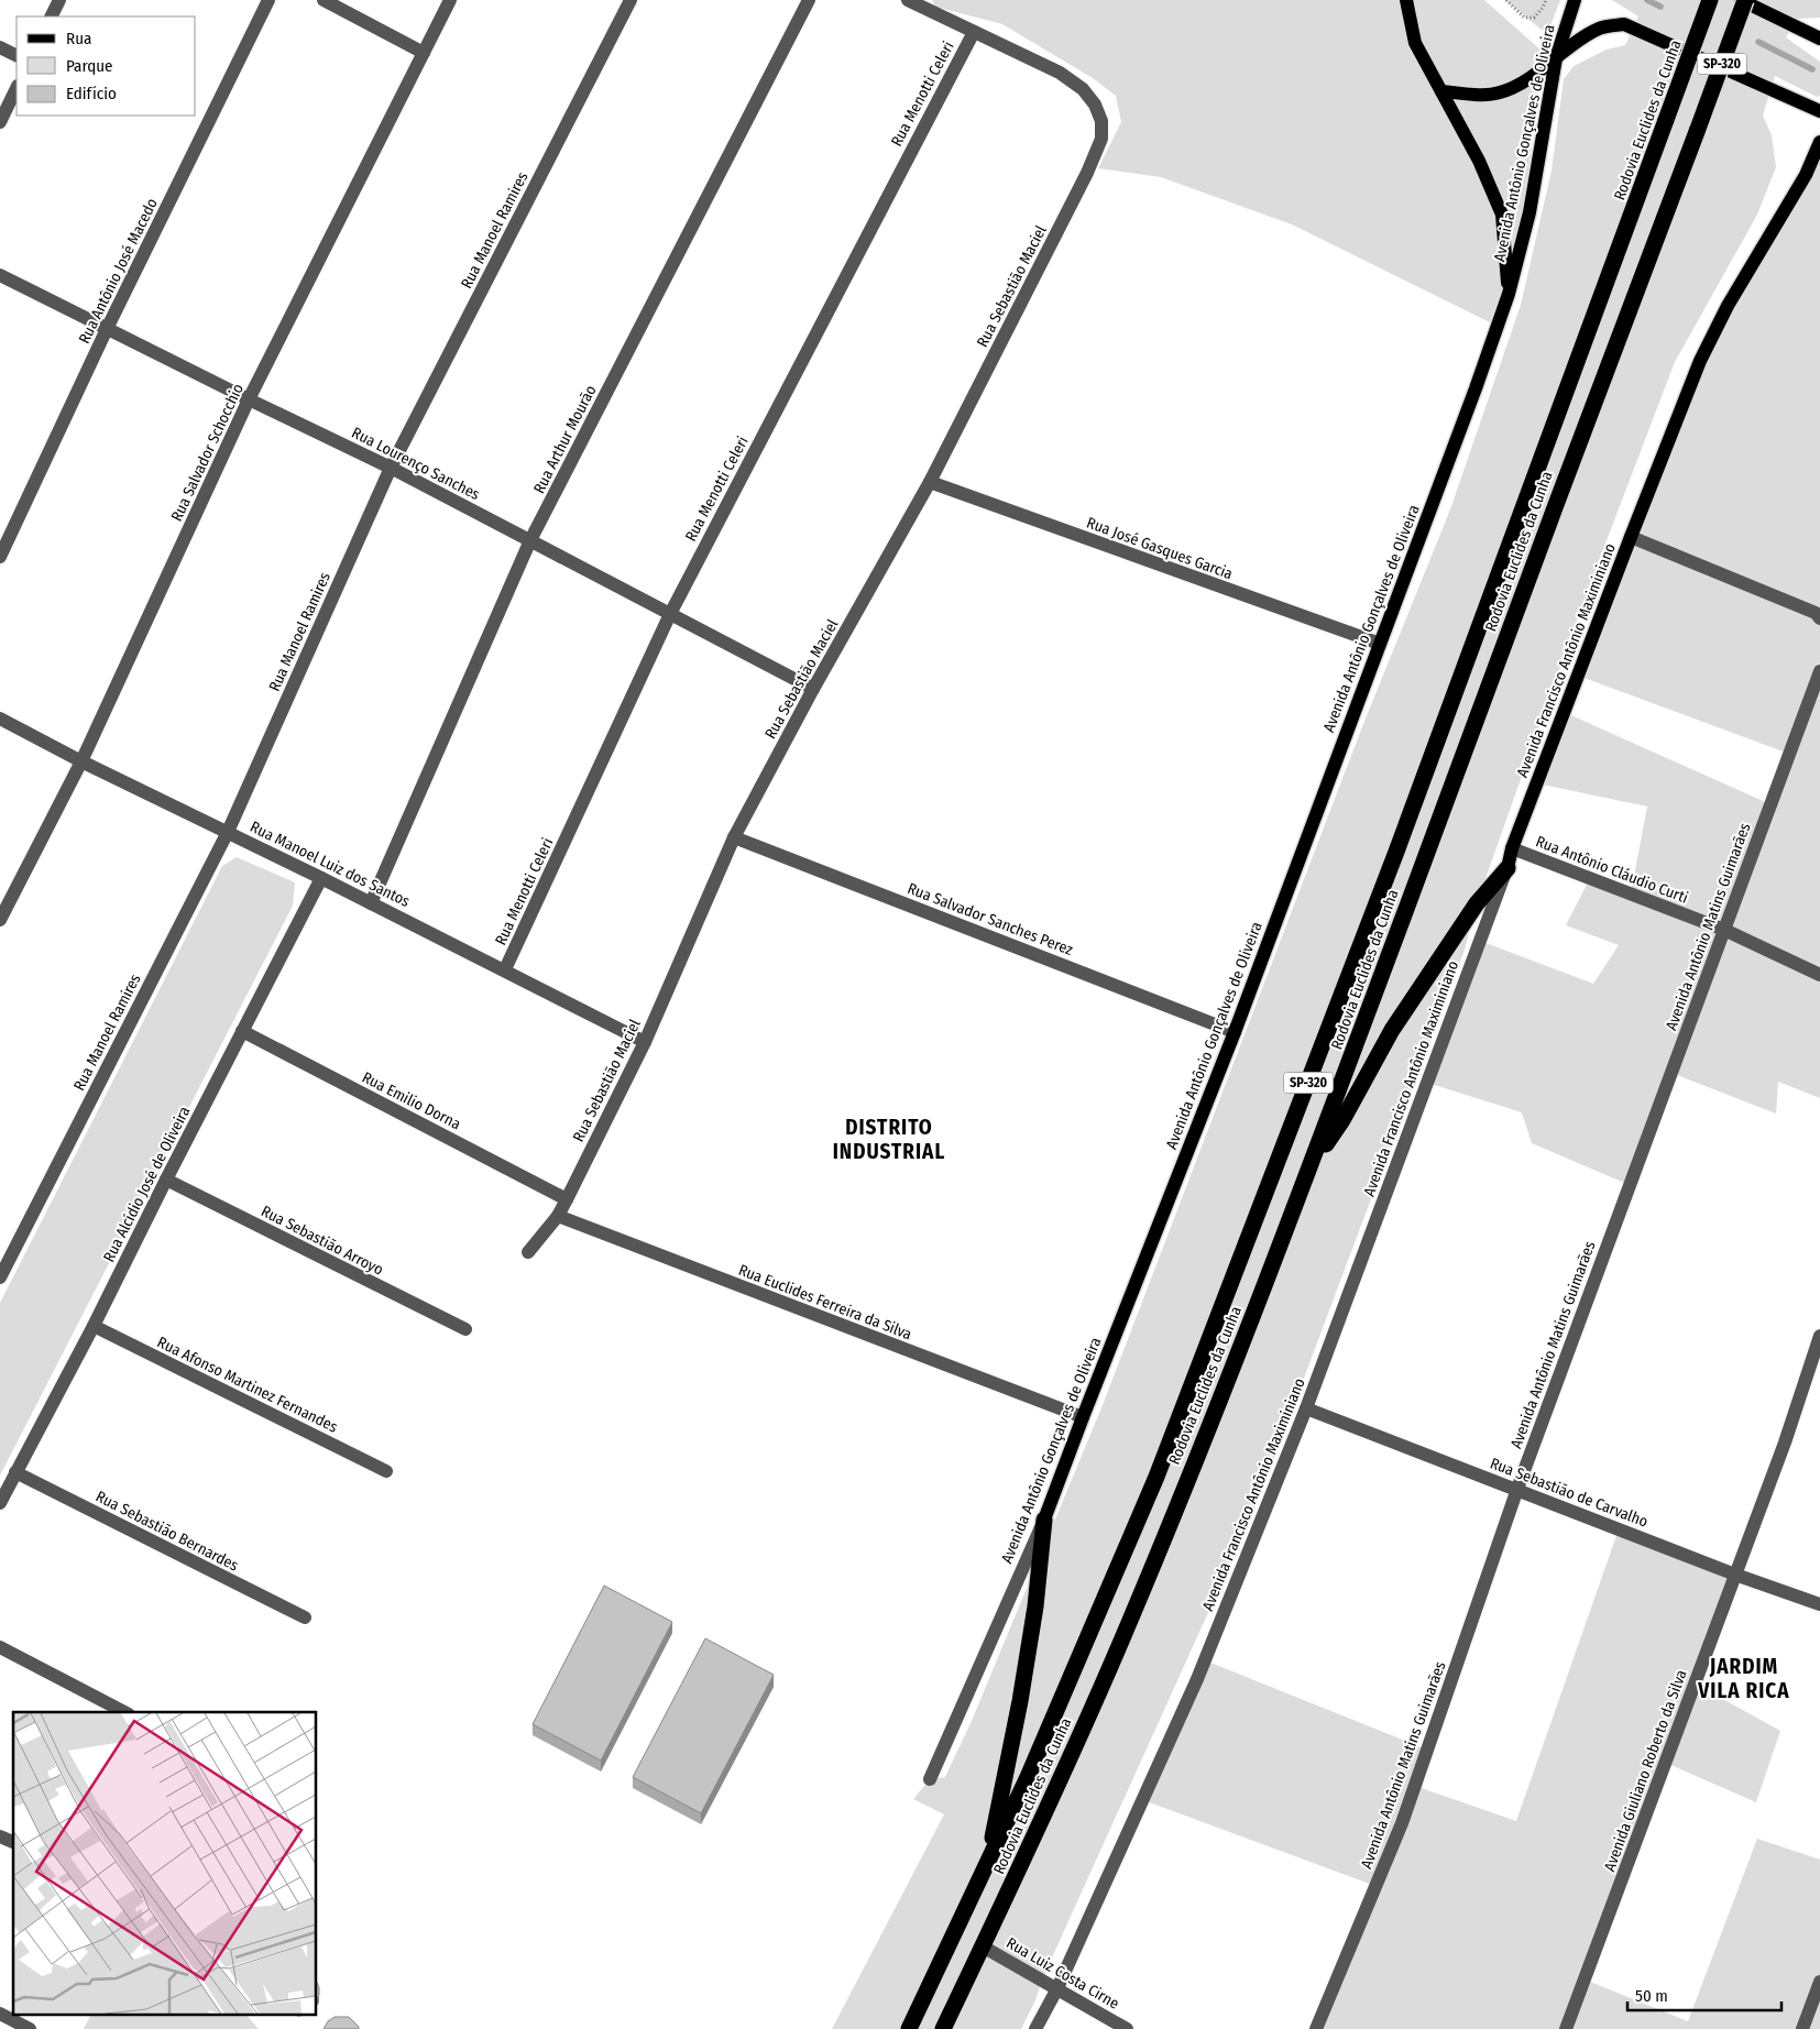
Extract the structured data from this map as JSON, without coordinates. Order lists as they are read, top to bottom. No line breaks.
{"streets":{"highway":["SP-320","Rodovia Euclides da Cunha"],"main road":["Avenida Antônio Gonçalves de Oliveira","Avenida Francisco Antônio Maximiniano"],"street":["Rua Menotti Celeri","Rua Manoel Ramires","Rua Antônio José Macedo","Rua Sebastião Maciel","Rua Arthur Mourão","Rua Salvador Schocchio","Rua Lourenço Sanches","Rua José Gasques Garcia","Rua Manoel Luiz dos Santos","Rua Antônio Cláudio Curti","Rua Salvador Sanches Perez","Avenida Antônio Matins Guimarães","Rua Emilio Dorna","Rua Alcídio José de Oliveira","Rua Sebastião Arroyo","Rua Euclides Ferreira da Silva","Rua Afonso Martinez Fernandes","Rua Sebastião de Carvalho","Rua Sebastião Bernardes","Avenida Giuliano Roberto da Silva","Rua Luiz Costa Cirne"]},"crossings":[["Rua Menotti Celeri","Rua Sebastião Maciel"],["Rua Menotti Celeri","Rua Lourenço Sanches"],["Rua Menotti Celeri","Rua Manoel Luiz dos Santos"],["Rodovia Euclides da Cunha","Rua Luiz Costa Cirne"],["Avenida Antônio Gonçalves de Oliveira","Rua José Gasques Garcia"],["Avenida Antônio Gonçalves de Oliveira","Rua Salvador Sanches Perez"],["Avenida Antônio Gonçalves de Oliveira","Rua Euclides Ferreira da Silva"],["Rua Manoel Ramires","Rua Lourenço Sanches"],["Rua Manoel Ramires","Rua Manoel Luiz dos Santos"],["Rua Antônio José Macedo","Rua Lourenço Sanches"],["Rua Sebastião Maciel","Rua Lourenço Sanches"],["Rua Sebastião Maciel","Rua José Gasques Garcia"],["Rua Sebastião Maciel","Rua Manoel Luiz dos Santos"],["Rua Sebastião Maciel","Rua Salvador Sanches Perez"],["Rua Sebastião Maciel","Rua Emilio Dorna"],["Rua Sebastião Maciel","Rua Euclides Ferreira da Silva"],["Rua Arthur Mourão","Rua Lourenço Sanches"],["Rua Arthur Mourão","Rua Manoel Luiz dos Santos"],["Rua Salvador Schocchio","Rua Lourenço Sanches"],["Rua Salvador Schocchio","Rua Manoel Luiz dos Santos"],["Avenida Francisco Antônio Maximiniano","Rua Antônio Cláudio Curti"],["Avenida Francisco Antônio Maximiniano","Rua Sebastião de Carvalho"],["Avenida Francisco Antônio Maximiniano","Rua Luiz Costa Cirne"],["Rua Manoel Luiz dos Santos","Rua Alcídio José de Oliveira"],["Rua Antônio Cláudio Curti","Avenida Antônio Matins Guimarães"],["Avenida Antônio Matins Guimarães","Rua Sebastião de Carvalho"],["Rua Emilio Dorna","Rua Alcídio José de Oliveira"],["Rua Alcídio José de Oliveira","Rua Sebastião Arroyo"],["Rua Alcídio José de Oliveira","Rua Afonso Martinez Fernandes"],["Rua Alcídio José de Oliveira","Rua Sebastião Bernardes"],["Rua Sebastião de Carvalho","Avenida Giuliano Roberto da Silva"]],"districts":["DISTRITO INDUSTRIAL","JARDIM VILA RICA"],"legend":["Rua","Parque","Edifício"],"scale_bar":"50 m"}
